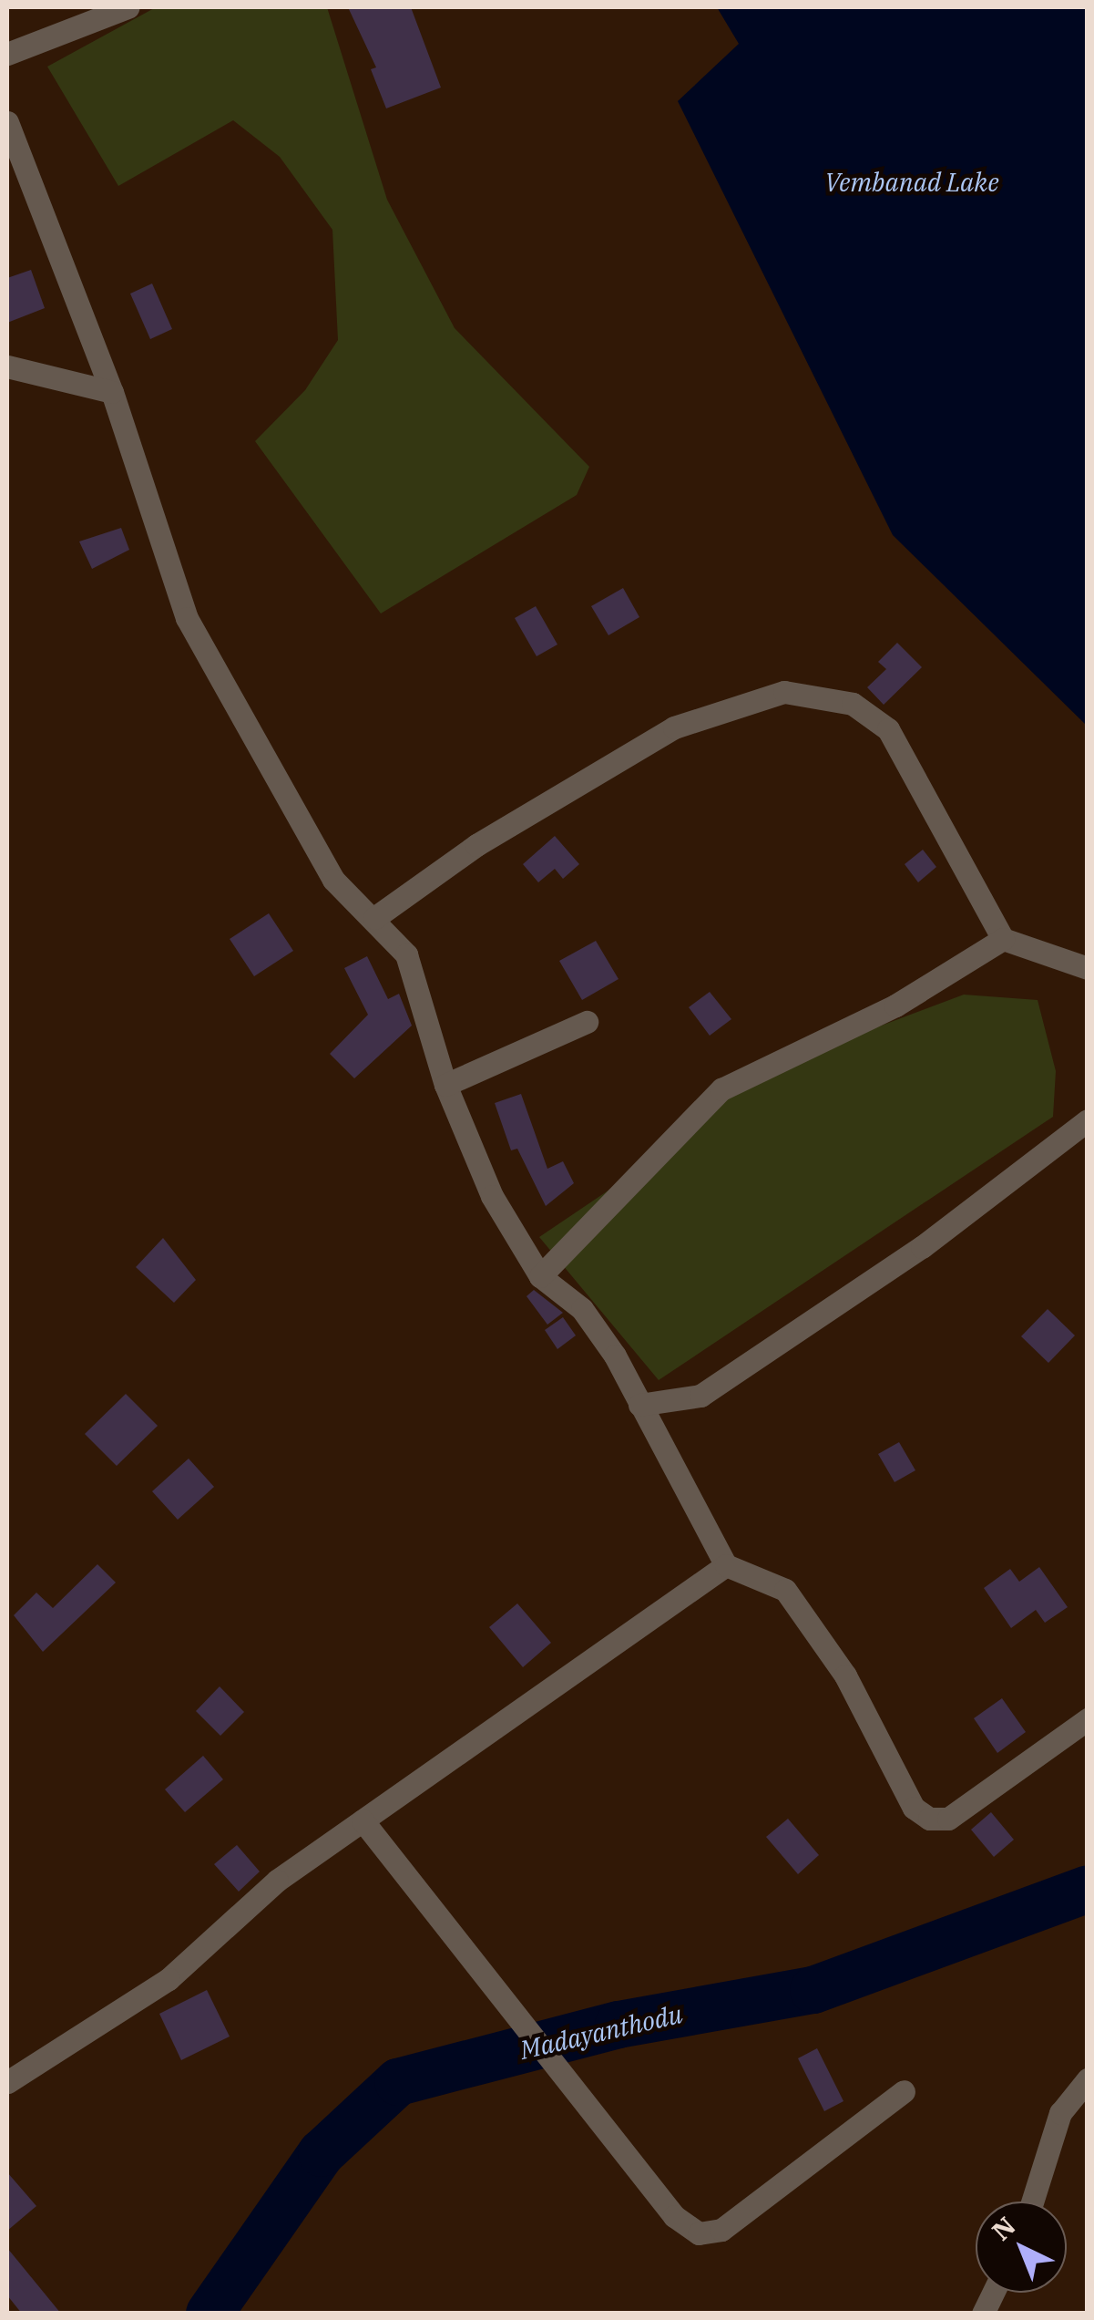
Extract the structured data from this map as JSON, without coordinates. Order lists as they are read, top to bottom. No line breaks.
{"water":["Vembanad Lake","Madayanthodu"],"north":"top left"}
